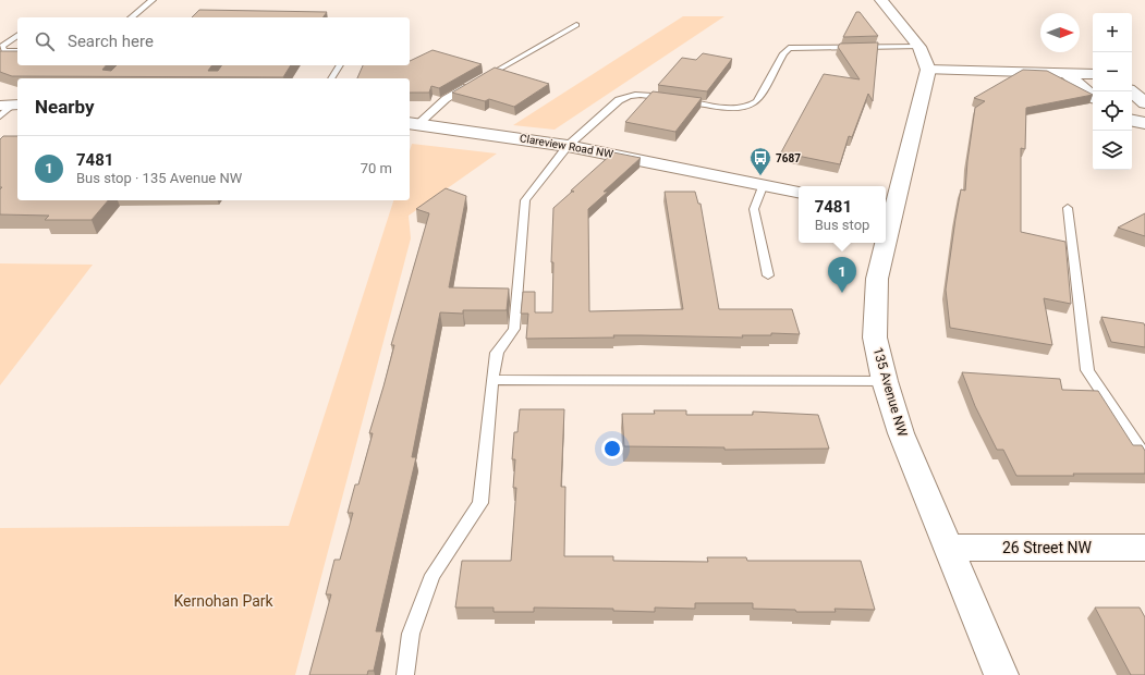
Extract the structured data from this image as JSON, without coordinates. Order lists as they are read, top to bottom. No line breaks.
{"streets":{"street":["Clareview Road NW","135 Avenue NW","26 Street NW"]},"crossings":[["135 Avenue NW","26 Street NW"]],"parks":["Kernohan Park"],"places":{"bus stop":["7687"]},"north":"right","page":{"map_buttons":["+","−"],"search":"Search here","heading":"Nearby","list":[{"mark":"1","name":"7481","note":"Bus stop · 135 Avenue NW","value":"70 m"}],"popup":["7481","Bus stop"],"pins":"1"}}
